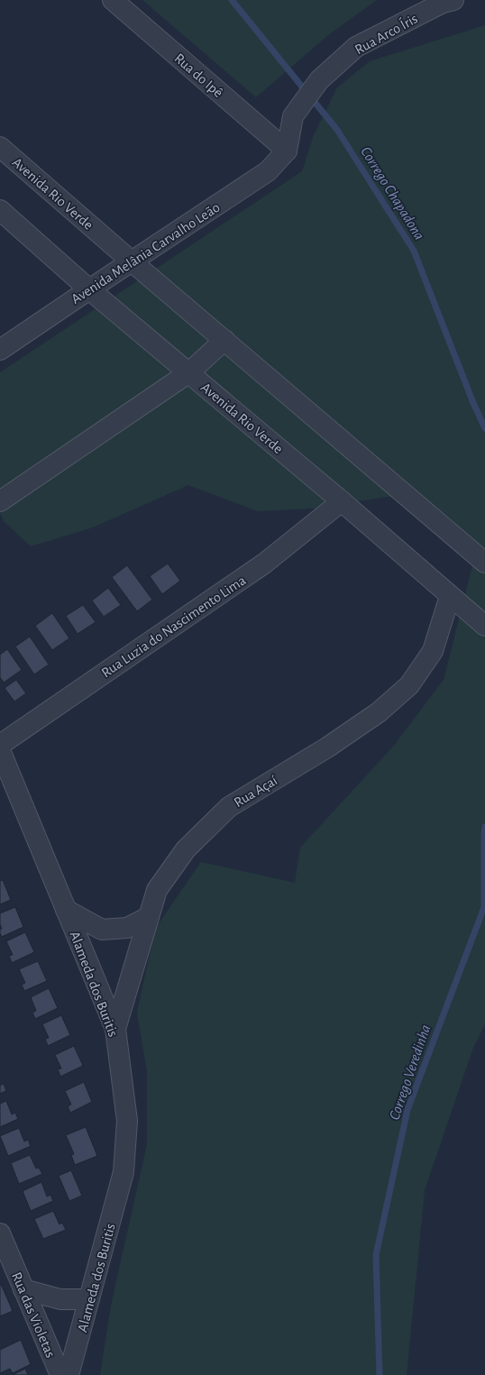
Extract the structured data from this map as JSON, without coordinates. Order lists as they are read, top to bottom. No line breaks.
{"streets":{"street":["Rua Arco Íris","Rua do Ipê","Avenida Rio Verde","Avenida Melânia Carvalho Leão","Rua Luzia do Nascimento Lima","Rua Açaí","Alameda dos Buritis","Rua das Violetas"]},"crossings":[["Rua Arco Íris","Rua do Ipê"],["Rua Arco Íris","Avenida Melânia Carvalho Leão"],["Rua do Ipê","Avenida Melânia Carvalho Leão"],["Avenida Rio Verde","Avenida Melânia Carvalho Leão"],["Avenida Rio Verde","Rua Luzia do Nascimento Lima"],["Avenida Rio Verde","Rua Açaí"],["Rua Açaí","Alameda dos Buritis"]],"water":["Corrego Chapadona","Corrego Veredinha"]}
